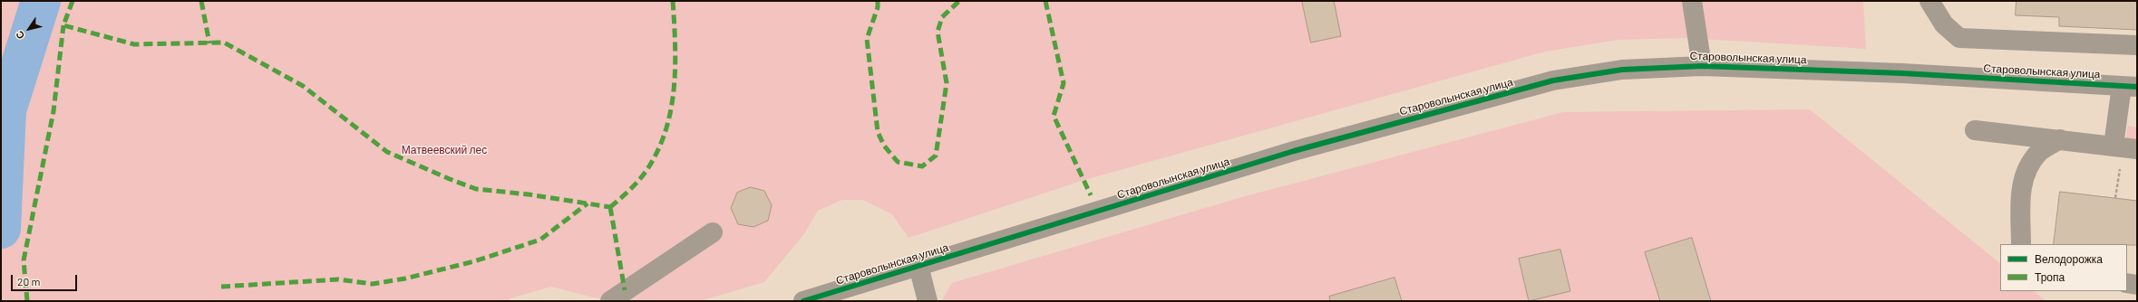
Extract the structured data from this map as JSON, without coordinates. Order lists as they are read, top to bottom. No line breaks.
{"streets":{"street":["Староволынская улица"]},"parks":["Матвеевский лес"],"legend":["Велодорожка","Тропа"],"scale_bar":"20 m","north":"bottom left"}
